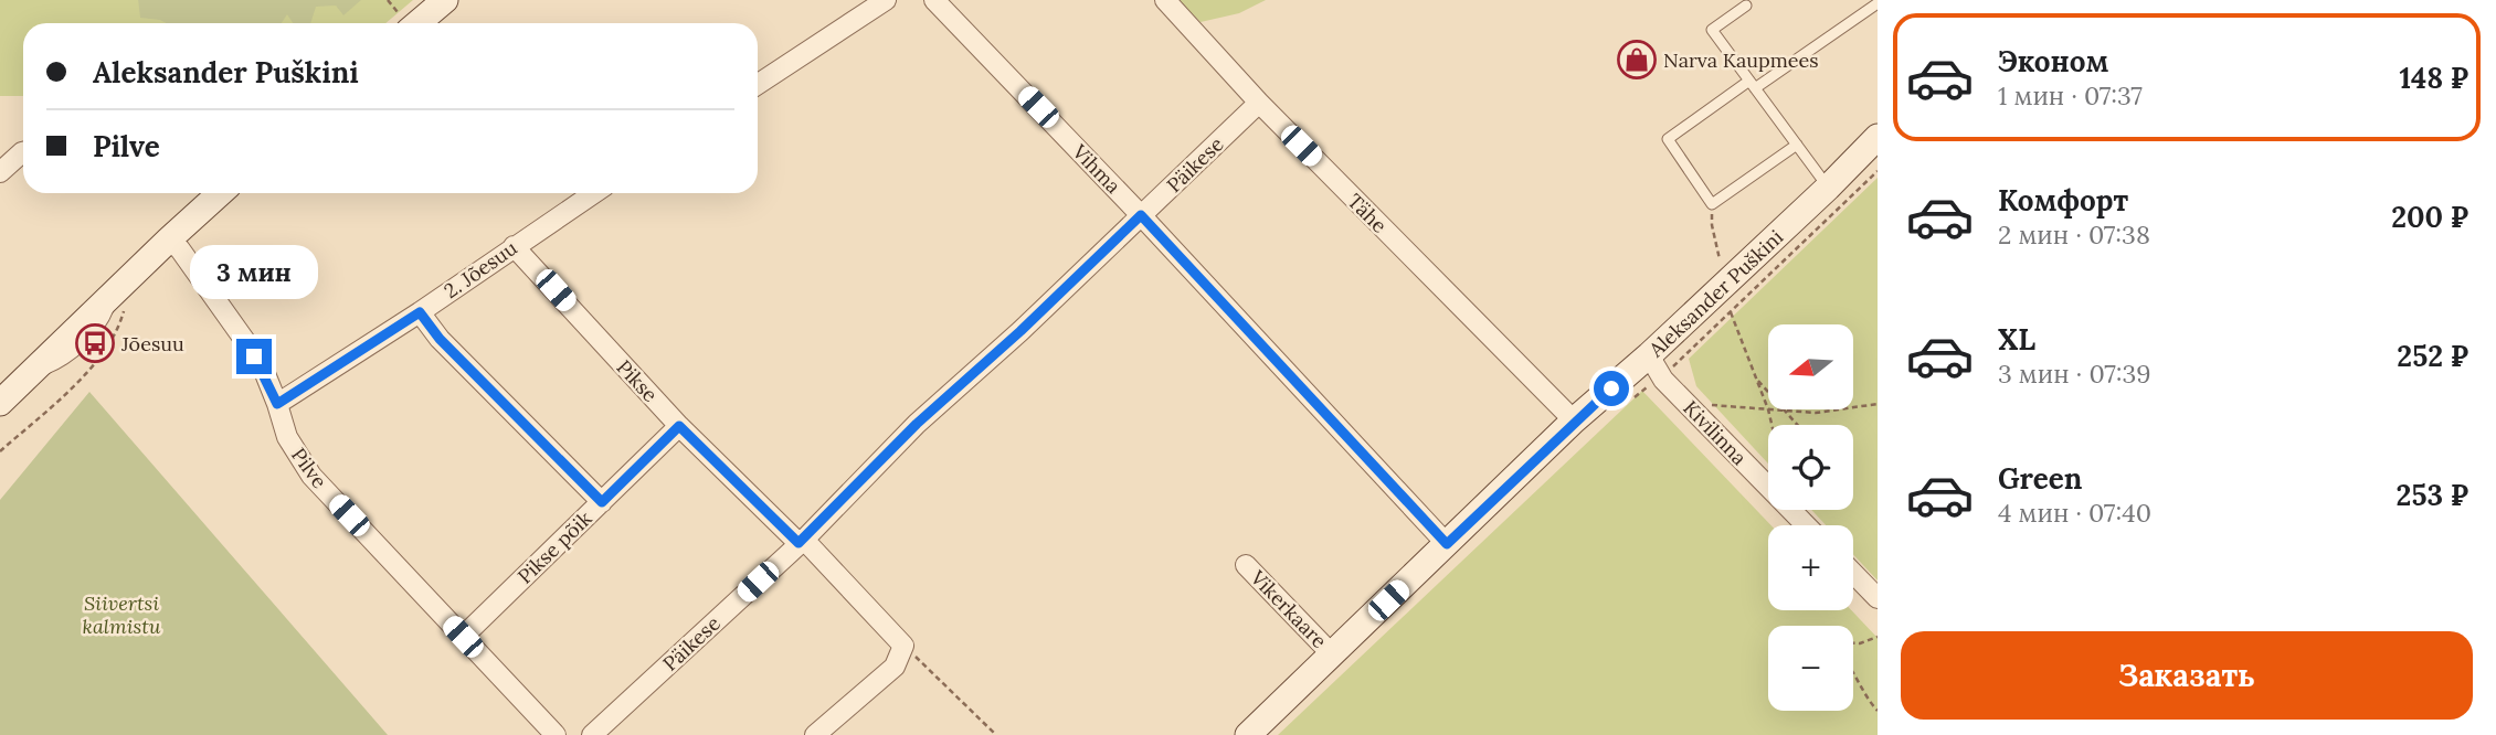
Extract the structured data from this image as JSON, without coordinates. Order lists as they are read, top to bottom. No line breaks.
{"streets":{"main road":["Aleksander Puškini"],"street":["Päikese","Vihma","Tähe","2. Jõesuu","Pikse","Kivilinna","Pilve","Pikse põik","Vikerkaare"]},"crossings":[["Päikese","Vihma"],["Päikese","Tähe"],["Päikese","Pikse"],["Vihma","Aleksander Puškini"],["Tähe","Aleksander Puškini"],["2. Jõesuu","Pikse"],["2. Jõesuu","Pilve"],["Aleksander Puškini","Kivilinna"],["Aleksander Puškini","Vikerkaare"],["Pikse","Pikse põik"],["Pilve","Pikse põik"]],"parks":["Siivertsi kalmistu"],"places":{"shop":["Narva Kaupmees"],"bus stop":["Jõesuu"]},"north":"left","page":{"list":[{"name":"Эконом","note":"1 мин · 07:37","value":"148 ₽"},{"name":"Комфорт","note":"2 мин · 07:38","value":"200 ₽"},{"name":"XL","note":"3 мин · 07:39","value":"252 ₽"},{"name":"Green","note":"4 мин · 07:40","value":"253 ₽"}],"banner":["Aleksander Puškini","Pilve"],"bubble":"3 мин","map_buttons":["+","−"],"buttons":"Заказать"}}
